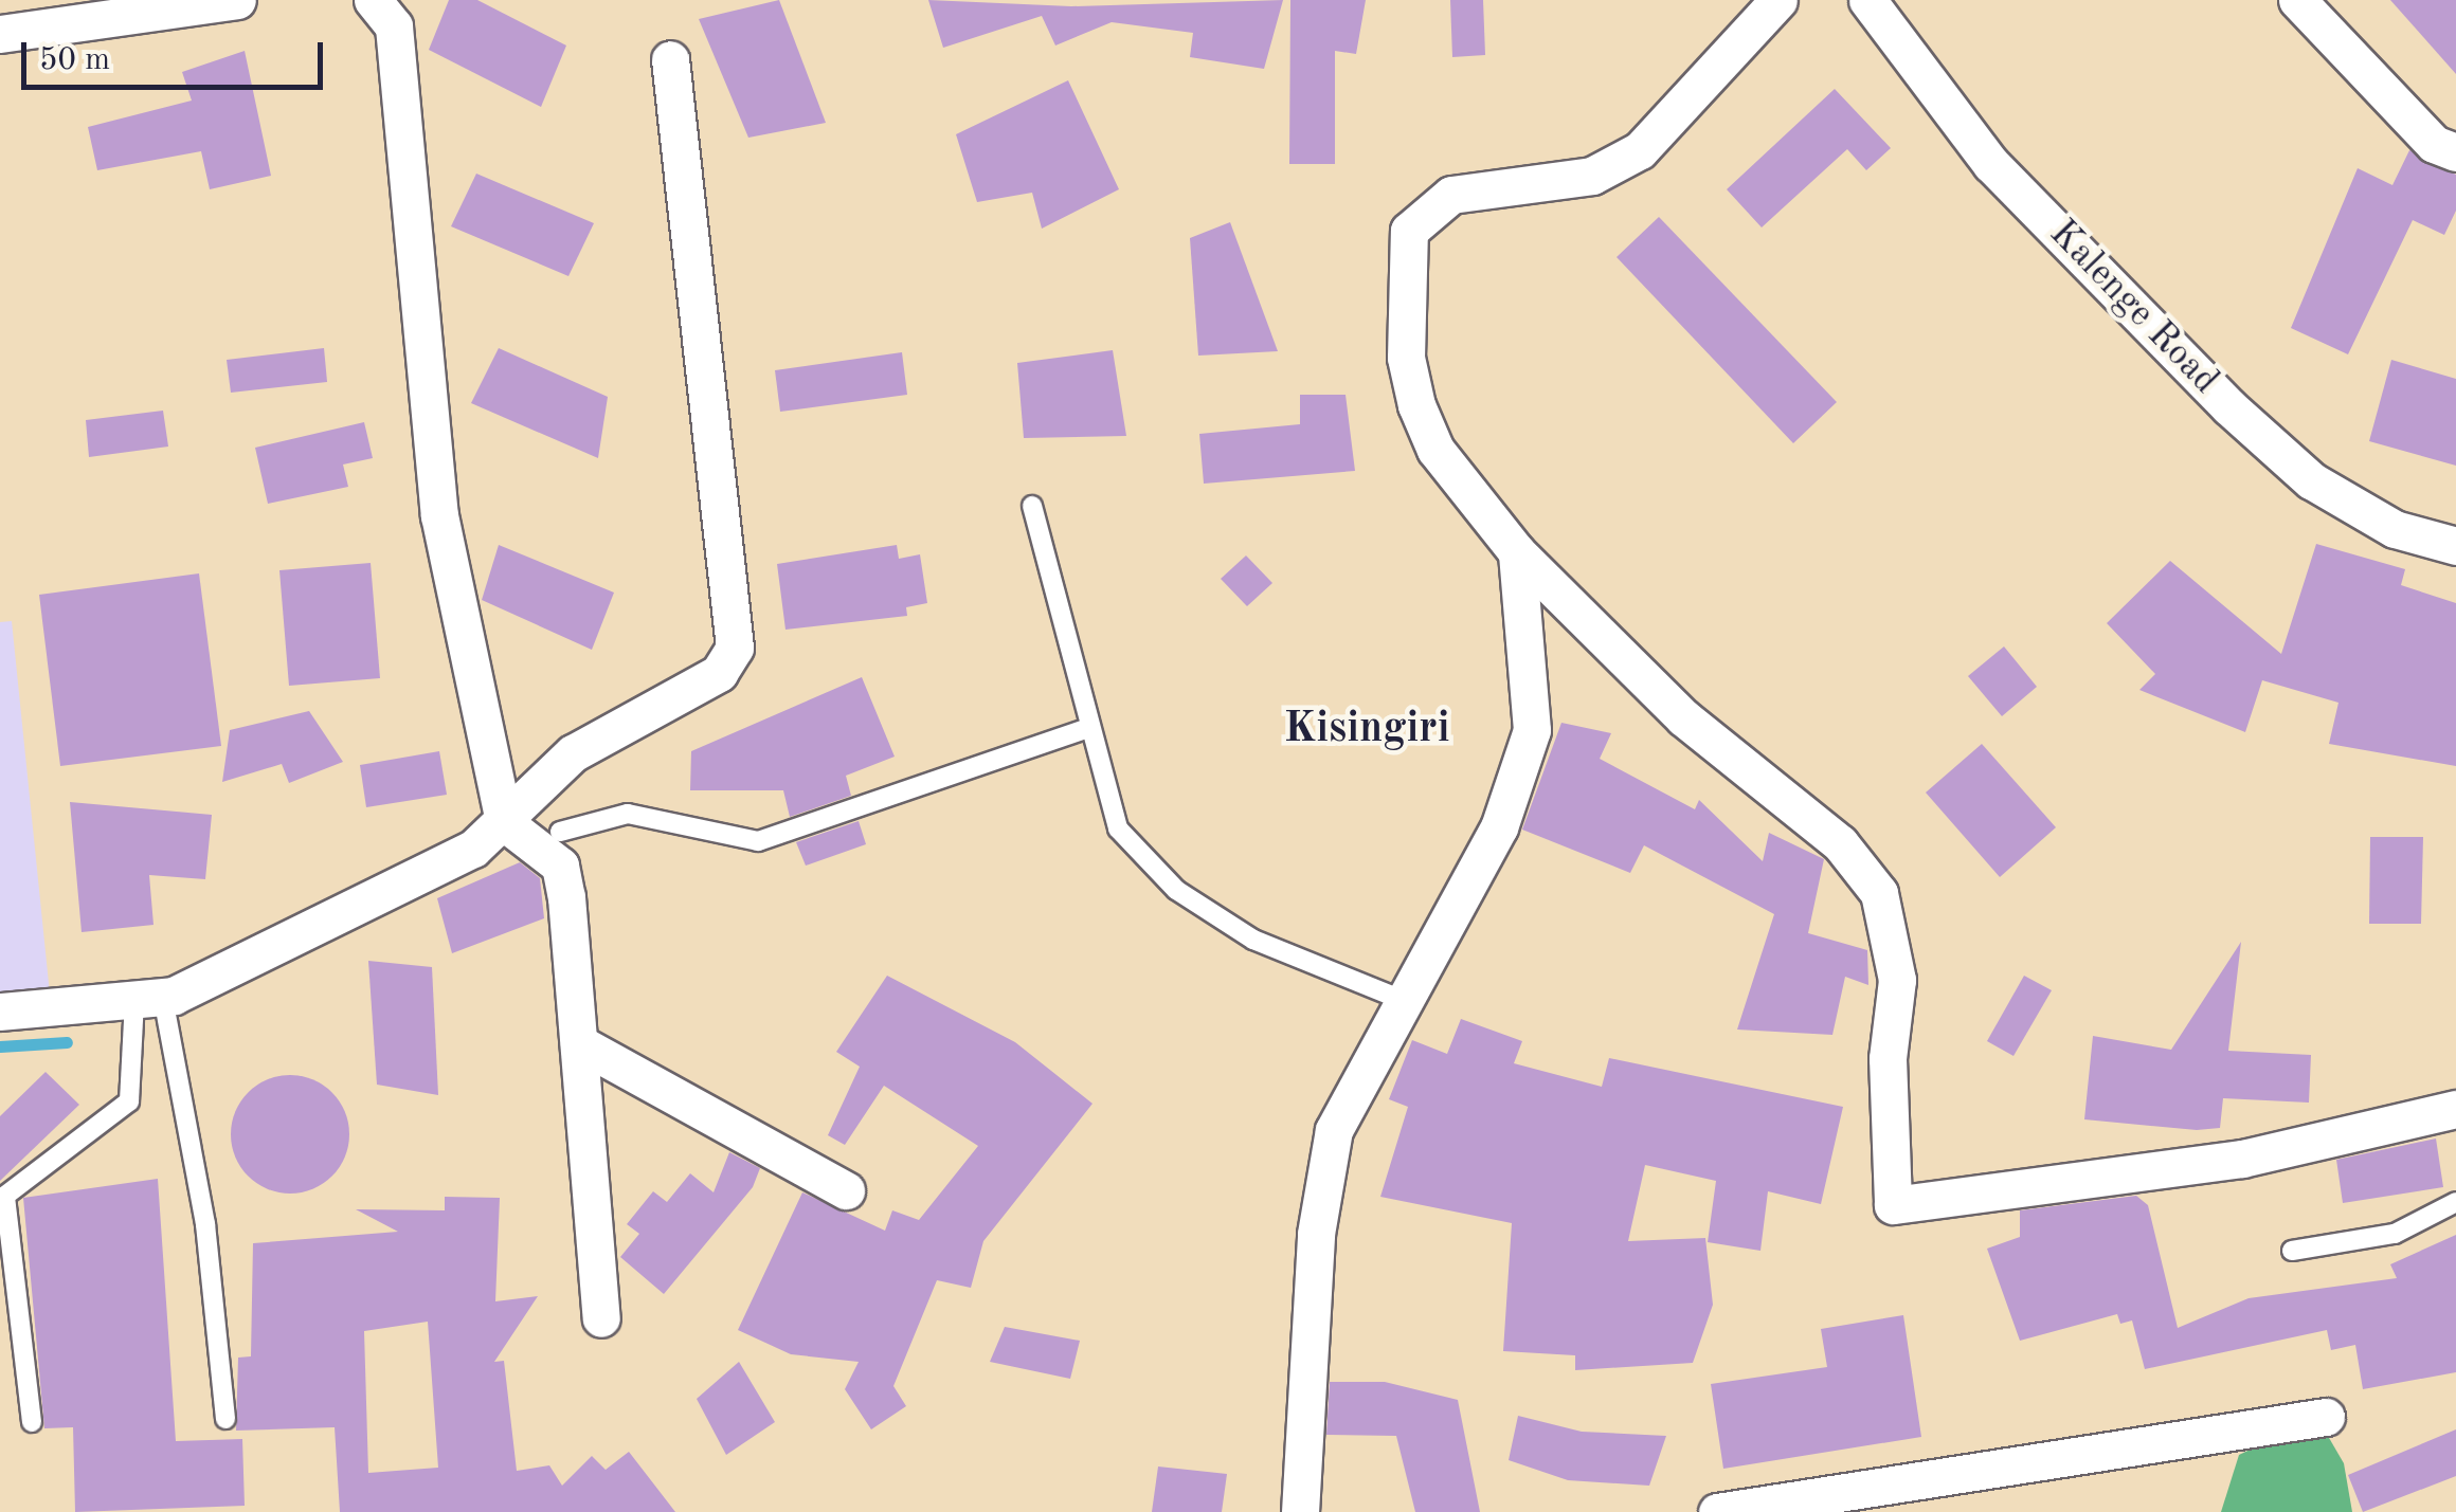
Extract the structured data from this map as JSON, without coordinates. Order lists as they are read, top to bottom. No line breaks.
{"streets":{"street":["Kalenge Road"]},"districts":["Kisingiri"],"scale_bar":"50 m"}
